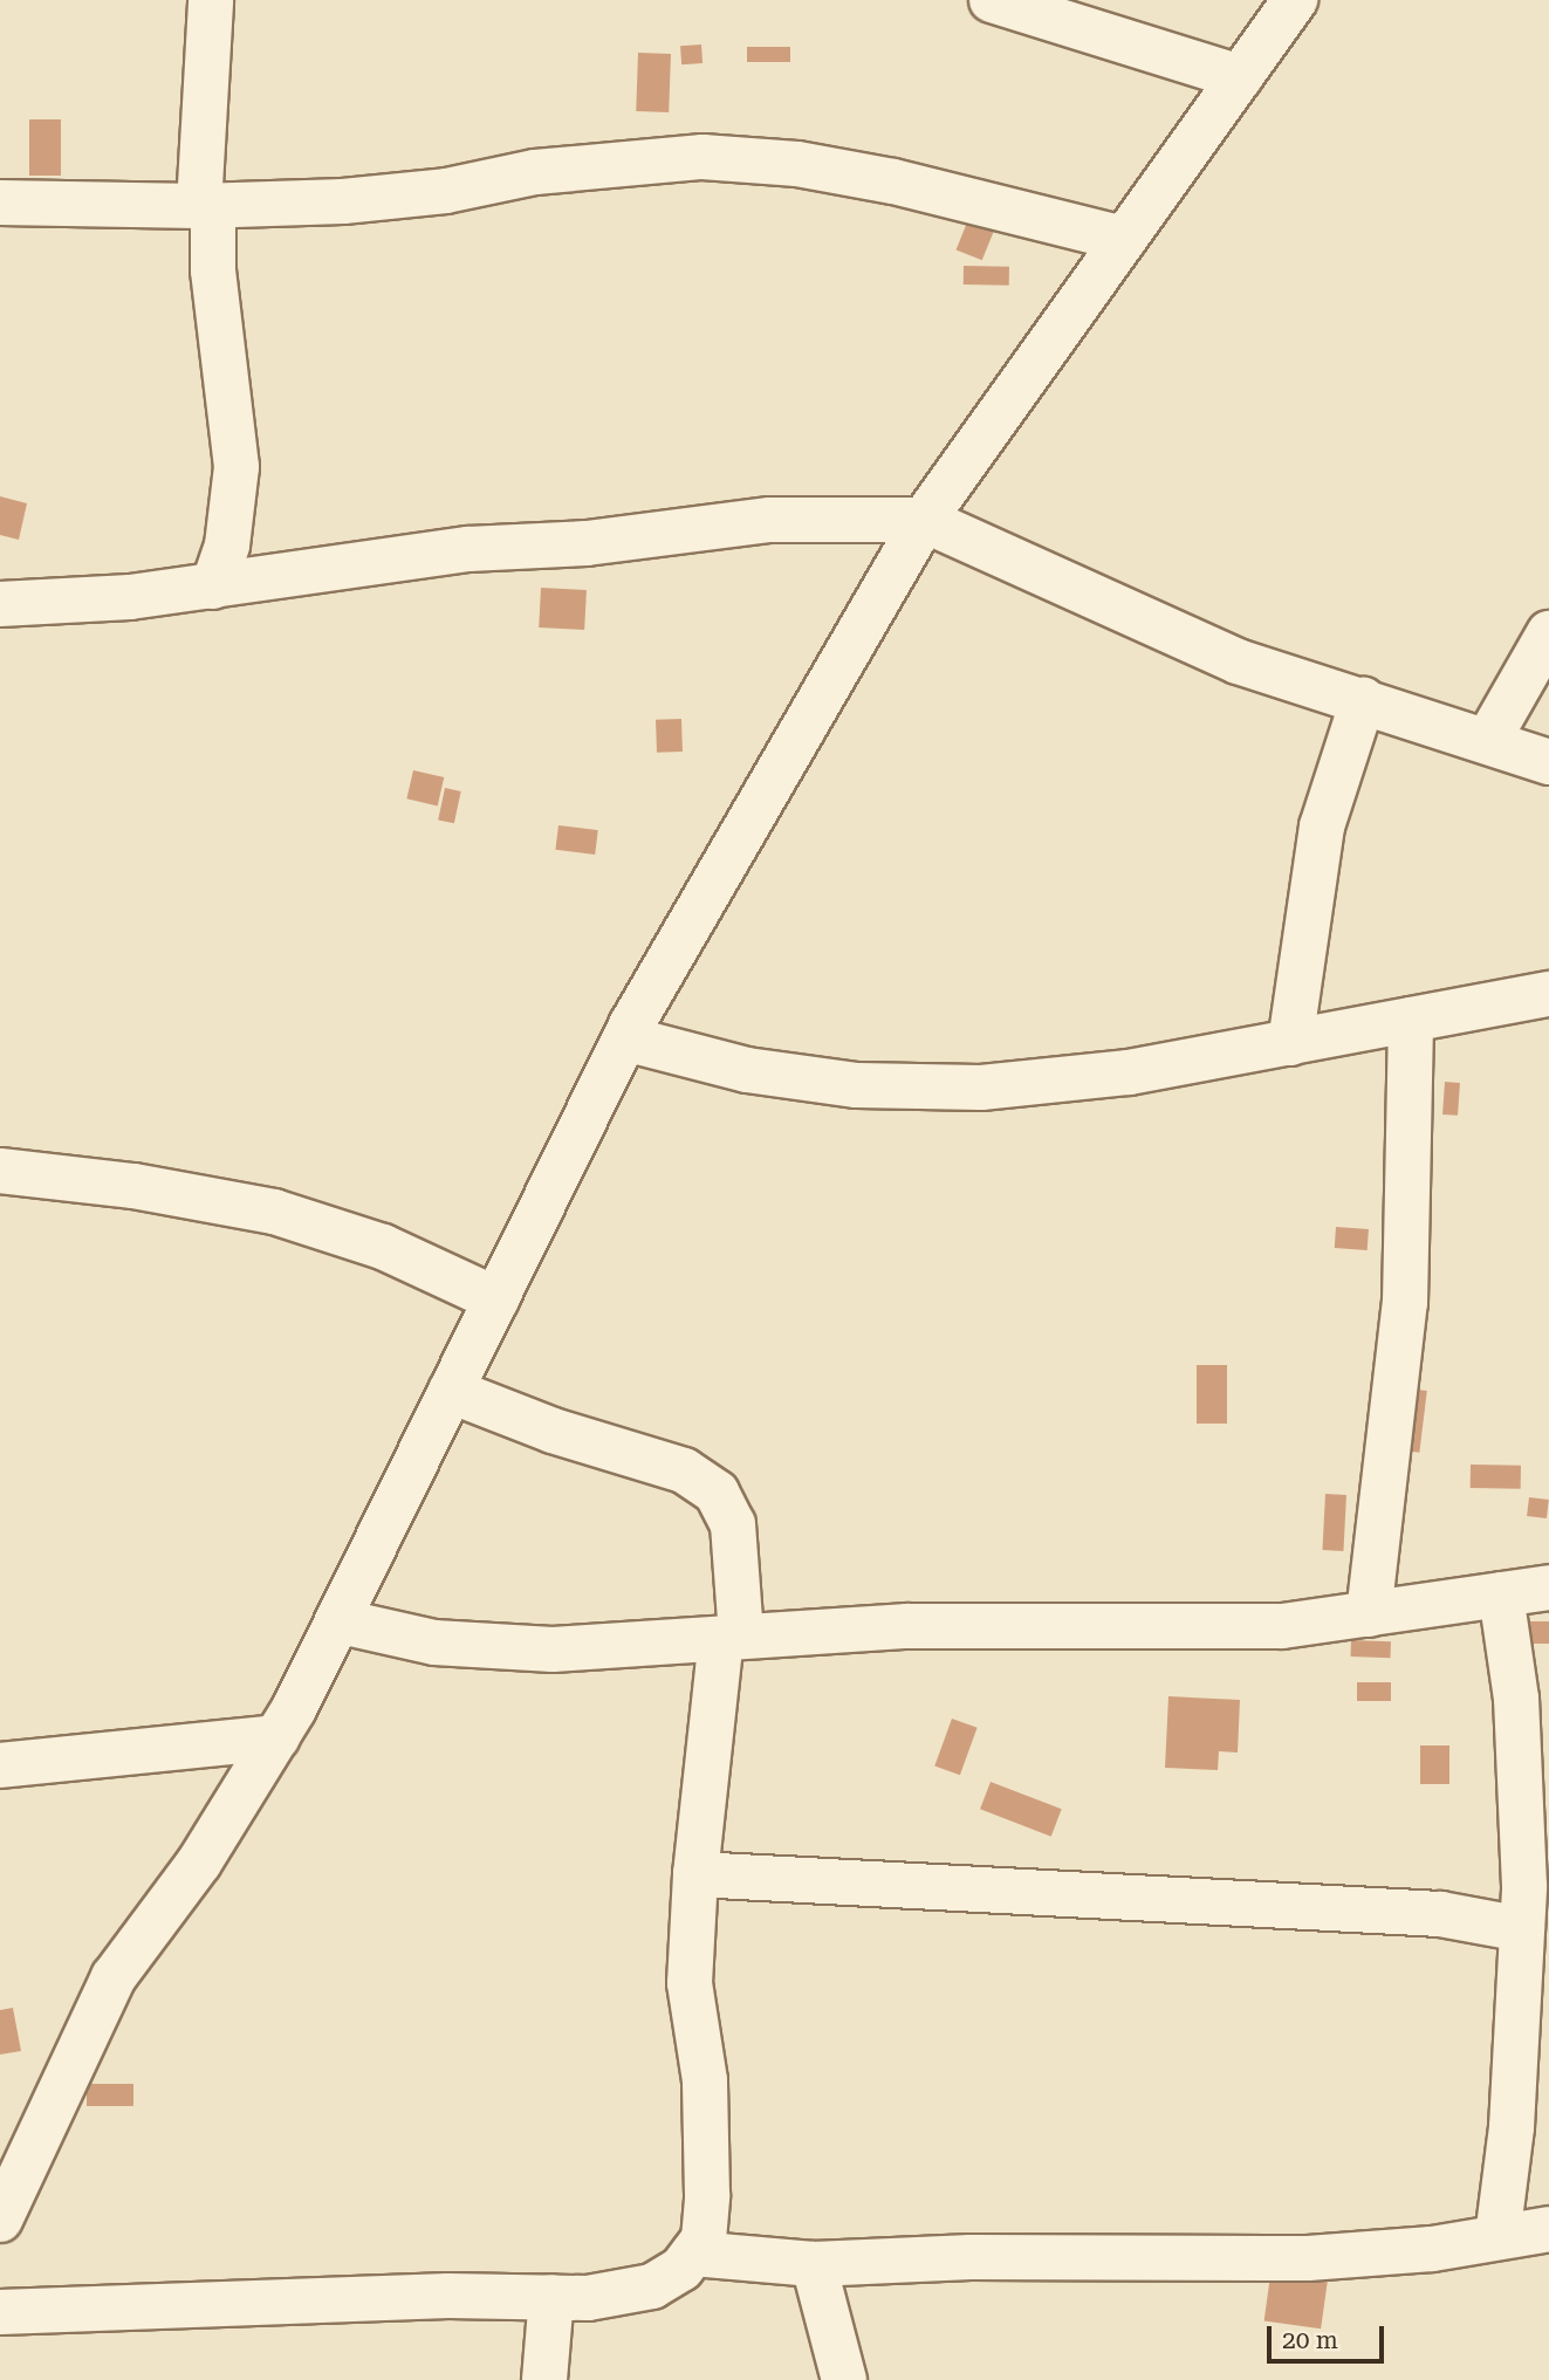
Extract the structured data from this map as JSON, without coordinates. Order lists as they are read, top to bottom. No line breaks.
{"scale_bar":"20 m"}
